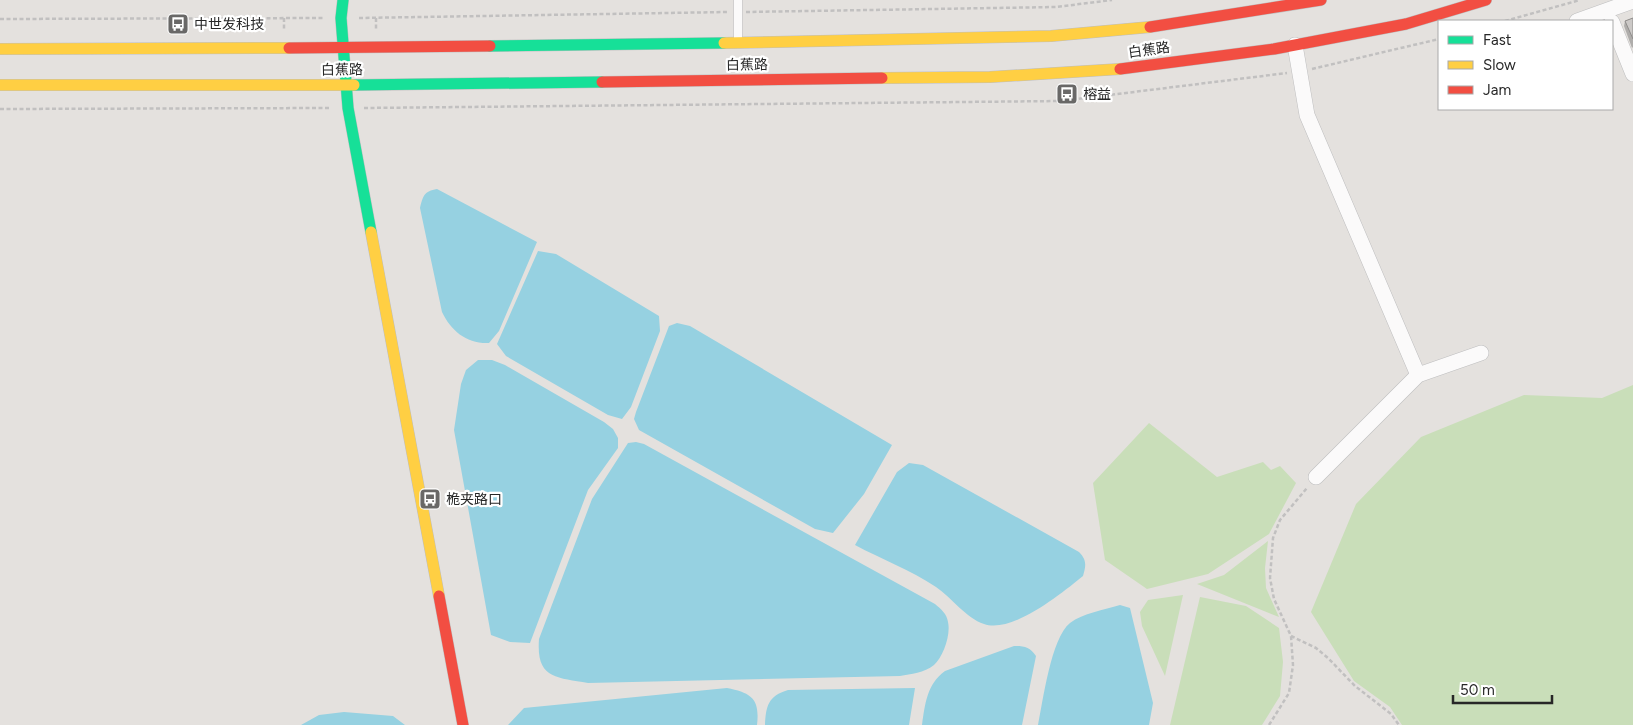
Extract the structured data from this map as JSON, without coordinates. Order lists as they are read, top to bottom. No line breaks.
{"streets":{"main road":["白蕉路"]},"places":{"bus stop":["中世发科技","榕益","桅夹路口"]},"legend":["Fast","Slow","Jam"],"scale_bar":"50 m"}
